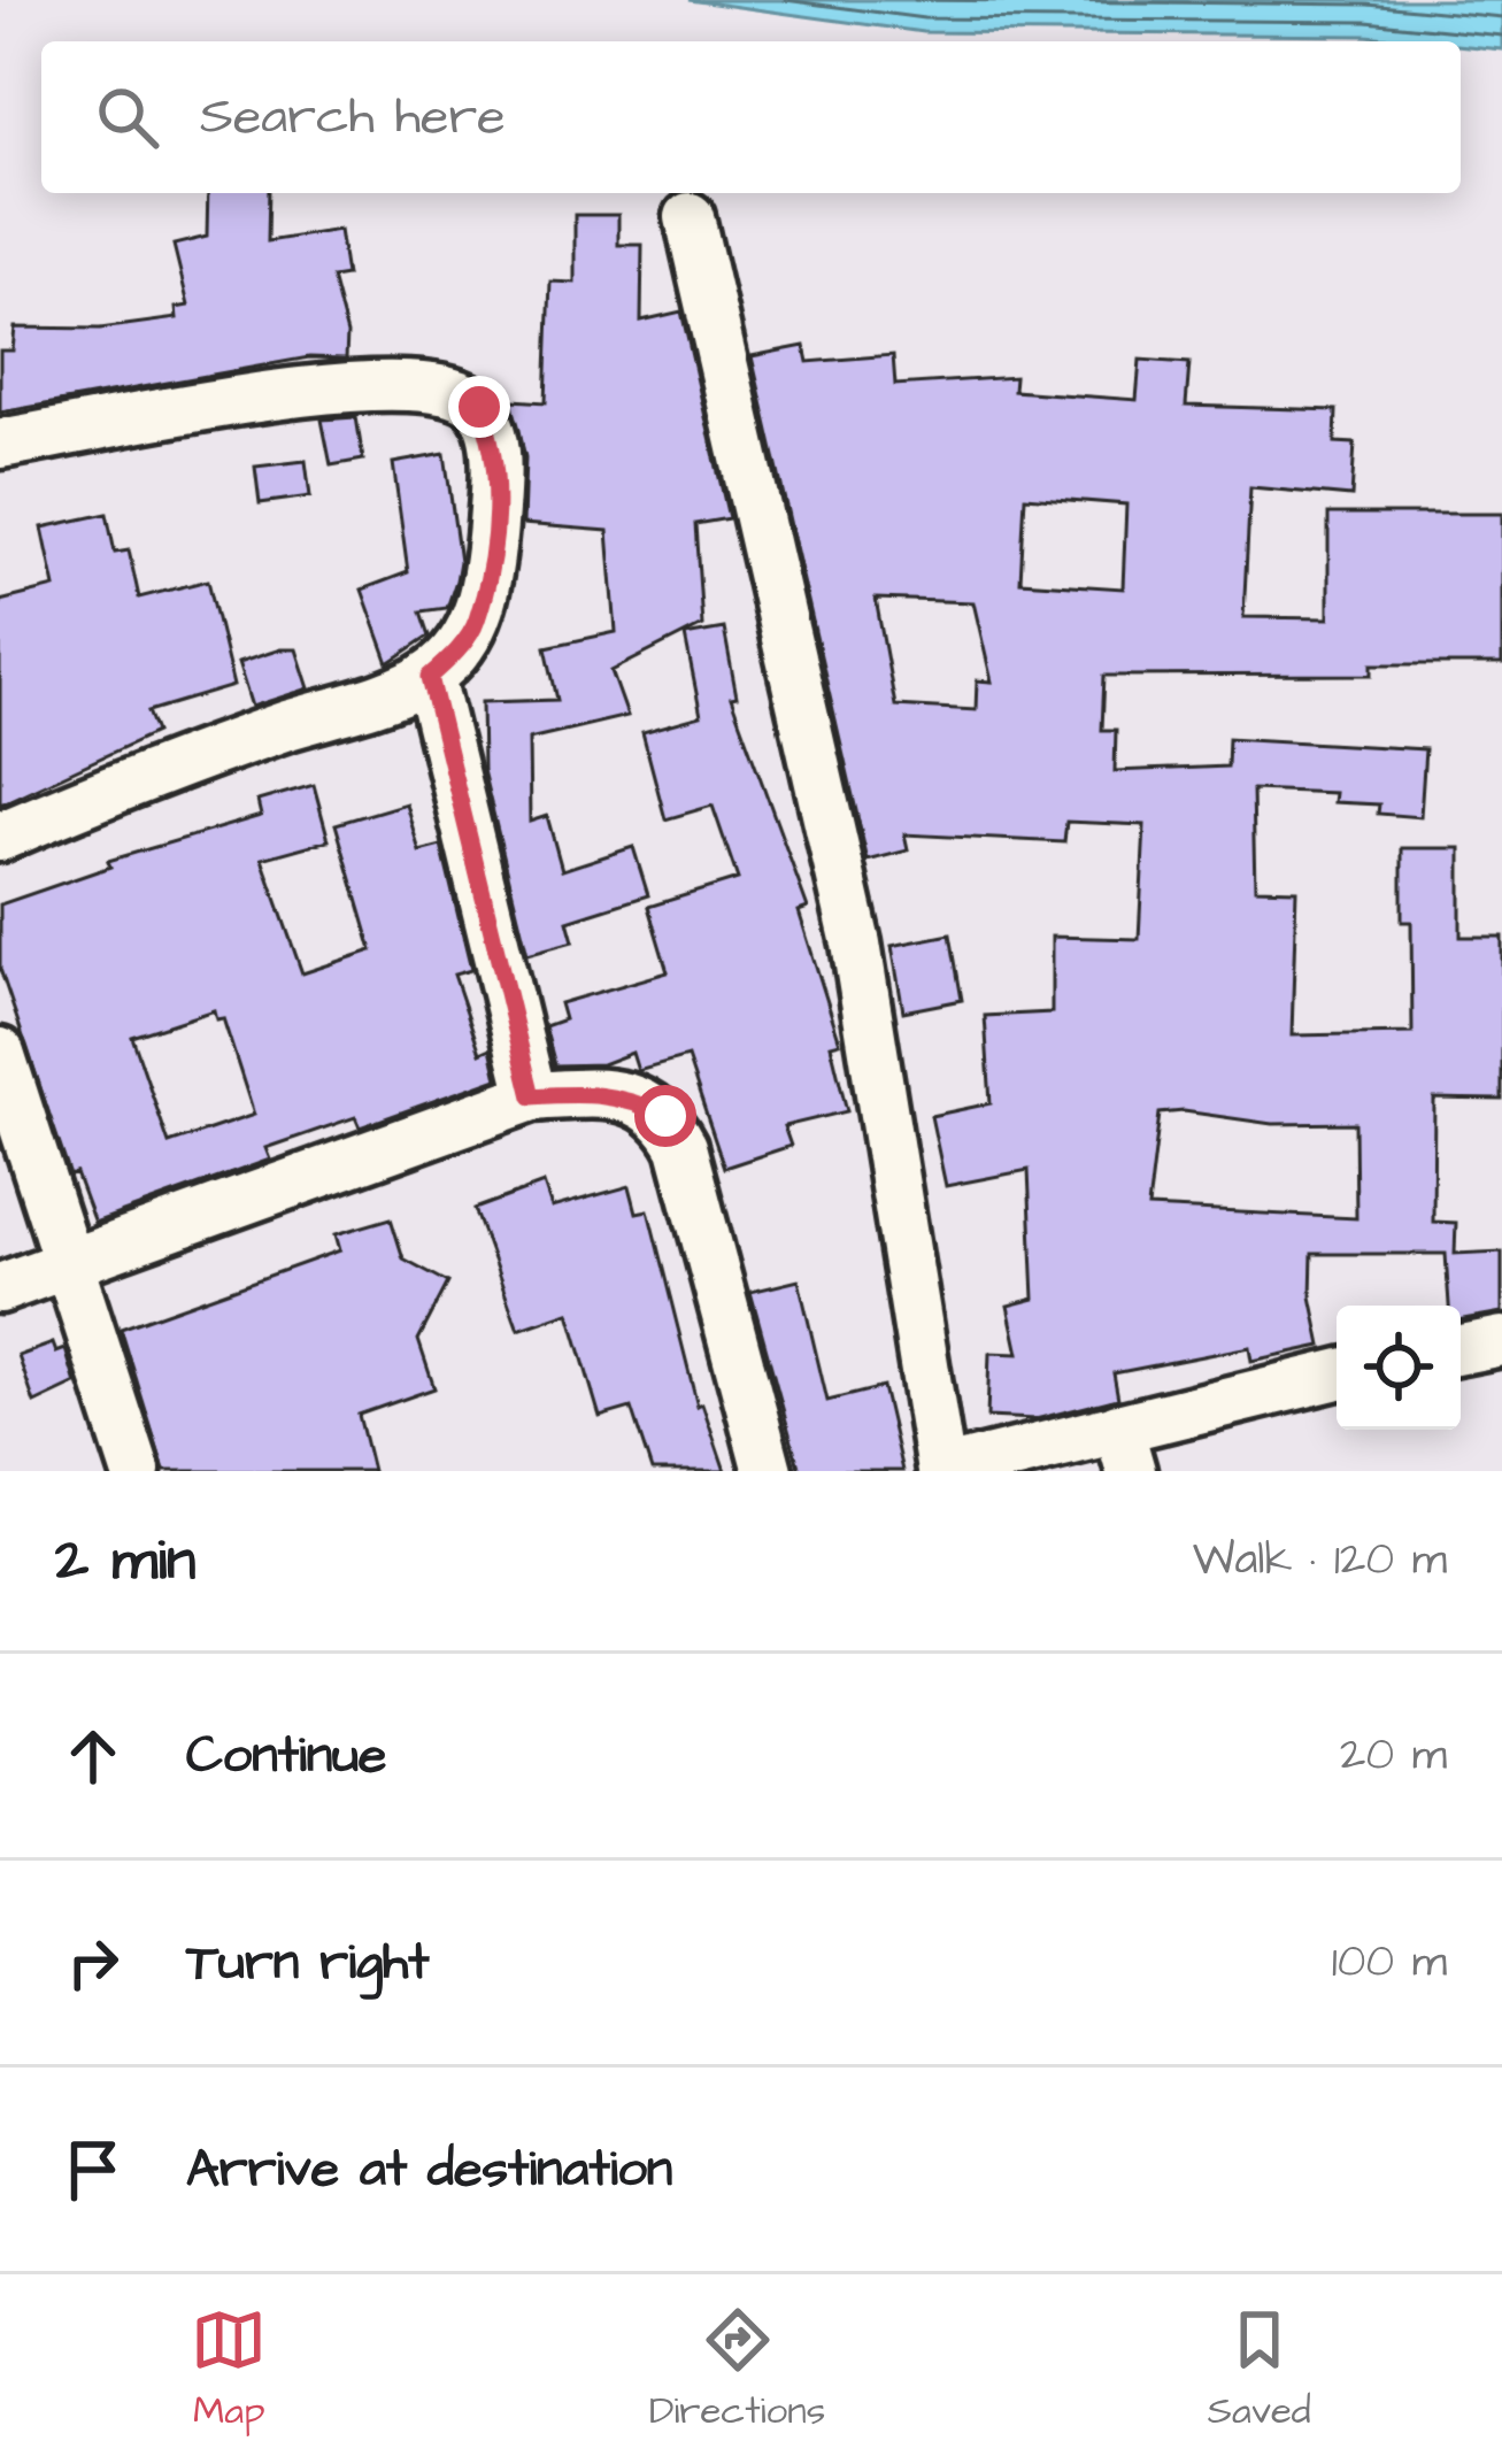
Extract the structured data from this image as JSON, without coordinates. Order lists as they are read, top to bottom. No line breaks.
{"page":{"search":"Search here","heading":["2 min","Walk · 120 m"],"list":[["Continue","20 m"],["Turn right","100 m"],"Arrive at destination"],"nav":["Map","Directions","Saved"]}}
